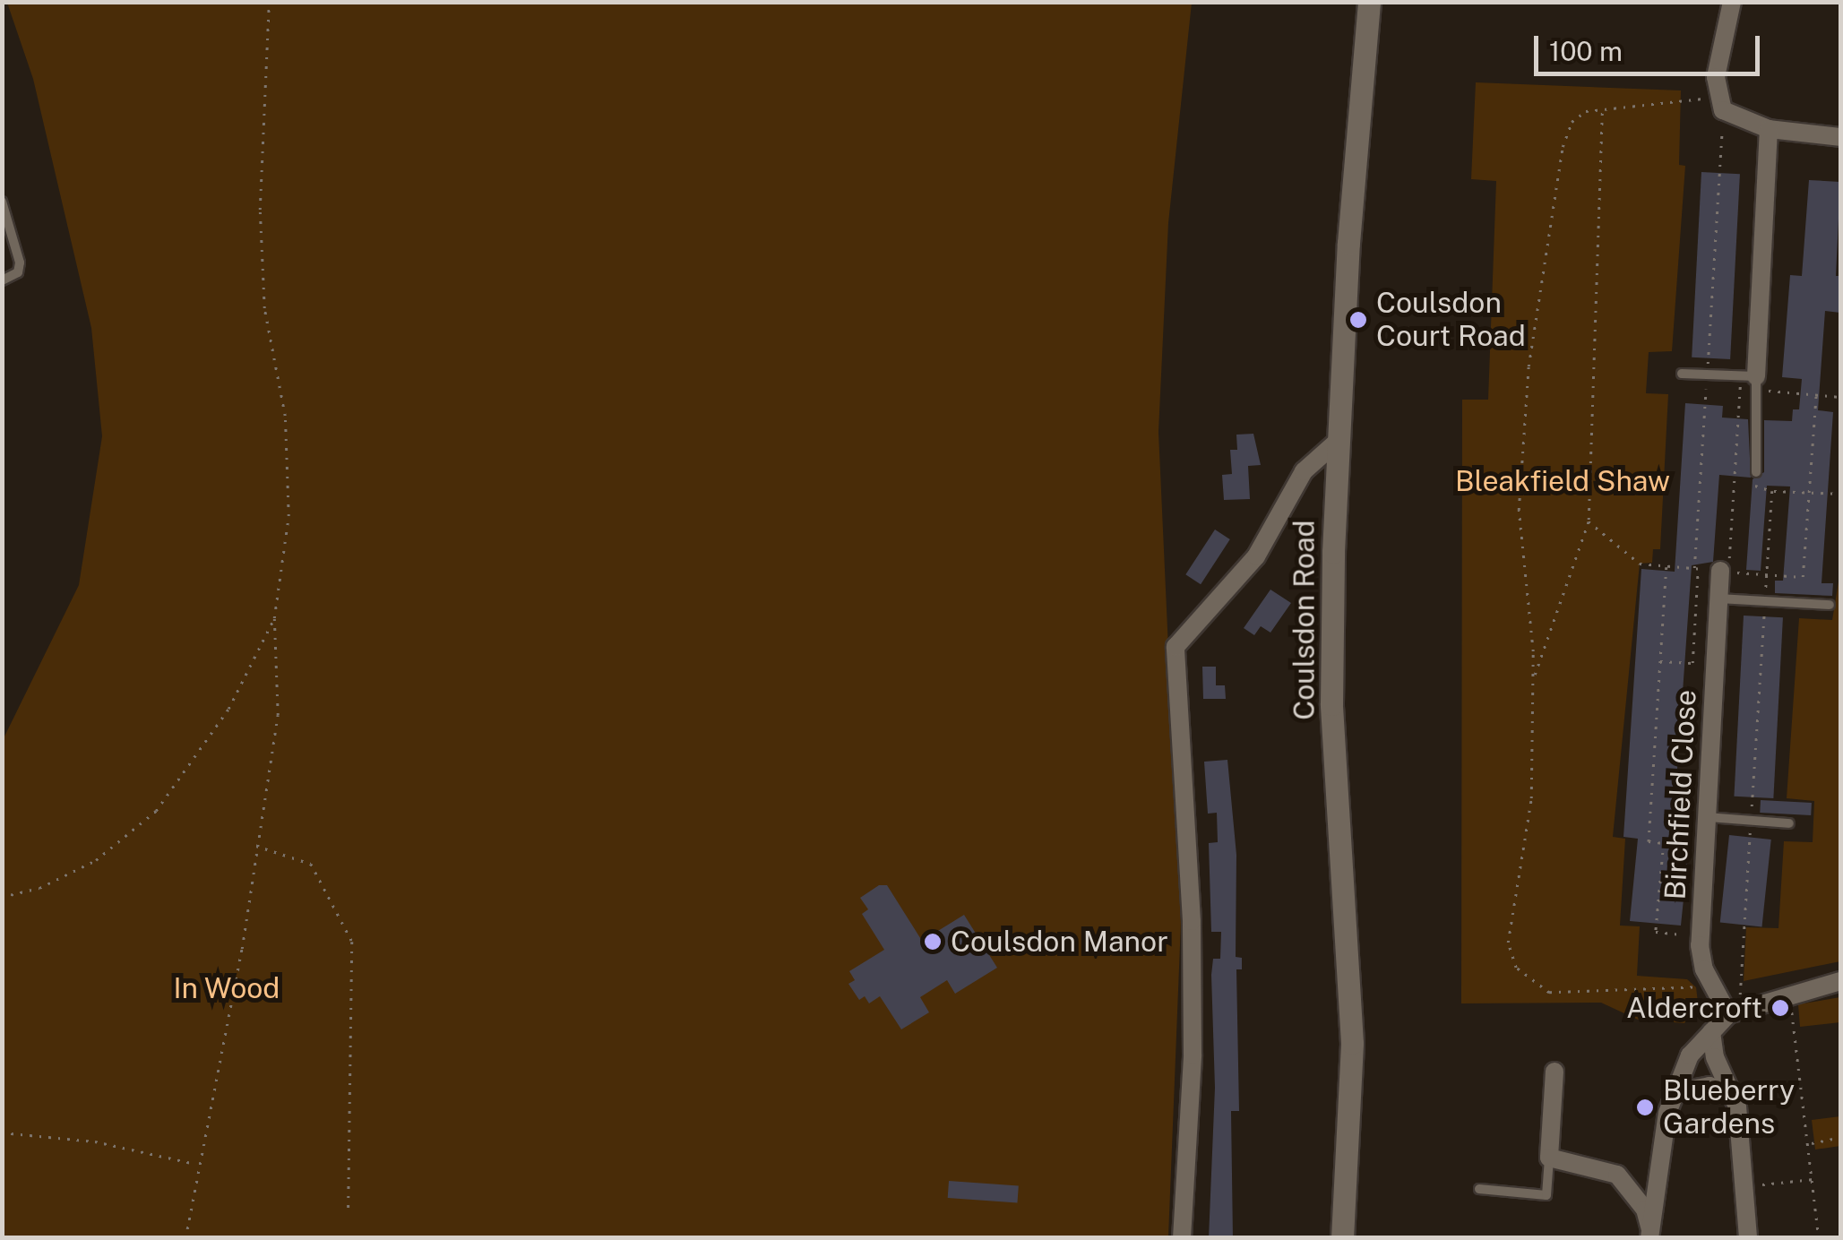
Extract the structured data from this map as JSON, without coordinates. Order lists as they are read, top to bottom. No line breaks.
{"streets":{"main road":["Coulsdon Road"],"street":["Birchfield Close"]},"parks":["Bleakfield Shaw","In Wood"],"places":["Coulsdon Court Road","Coulsdon Manor","Aldercroft","Blueberry Gardens"],"scale_bar":"100 m"}
